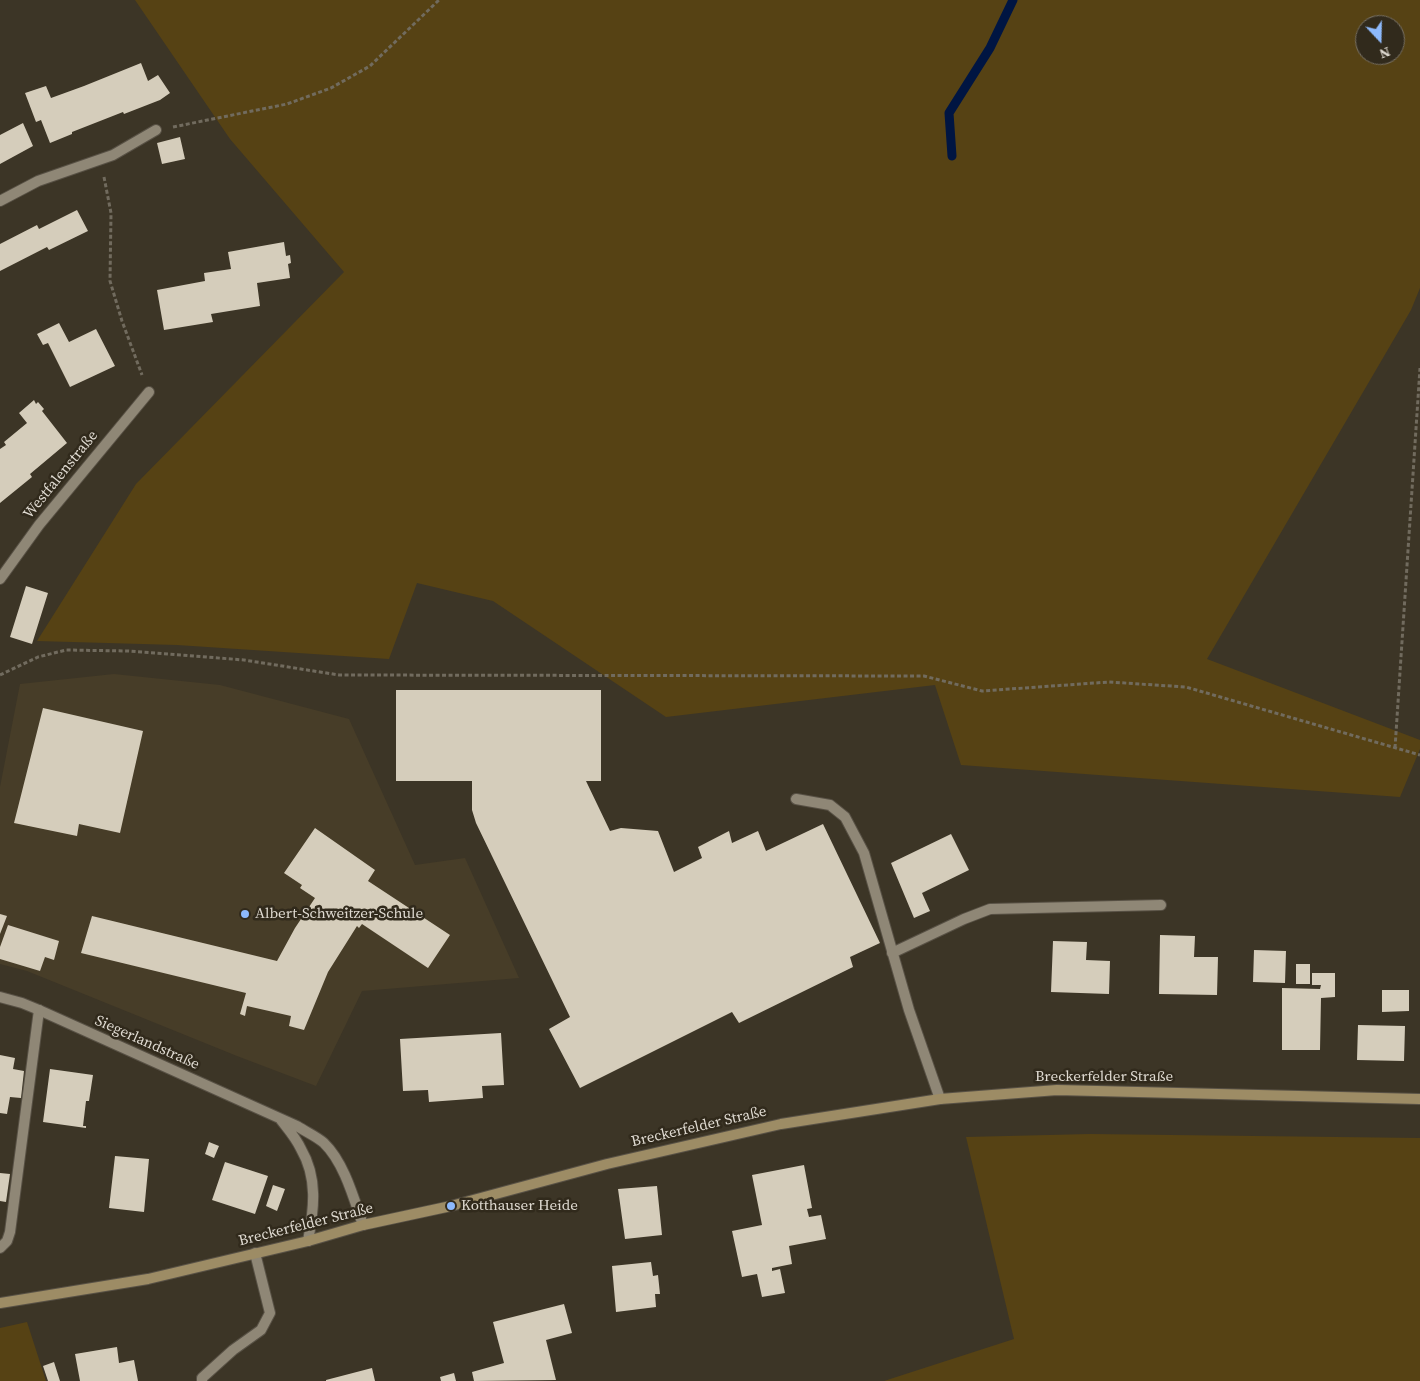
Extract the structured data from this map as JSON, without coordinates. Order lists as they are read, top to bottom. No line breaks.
{"streets":{"main road":["Breckerfelder Straße"],"street":["Westfalenstraße","Siegerlandstraße"]},"crossings":[["Siegerlandstraße","Breckerfelder Straße"]],"places":["Albert-Schweitzer-Schule","Kotthauser Heide"],"north":"bottom"}
